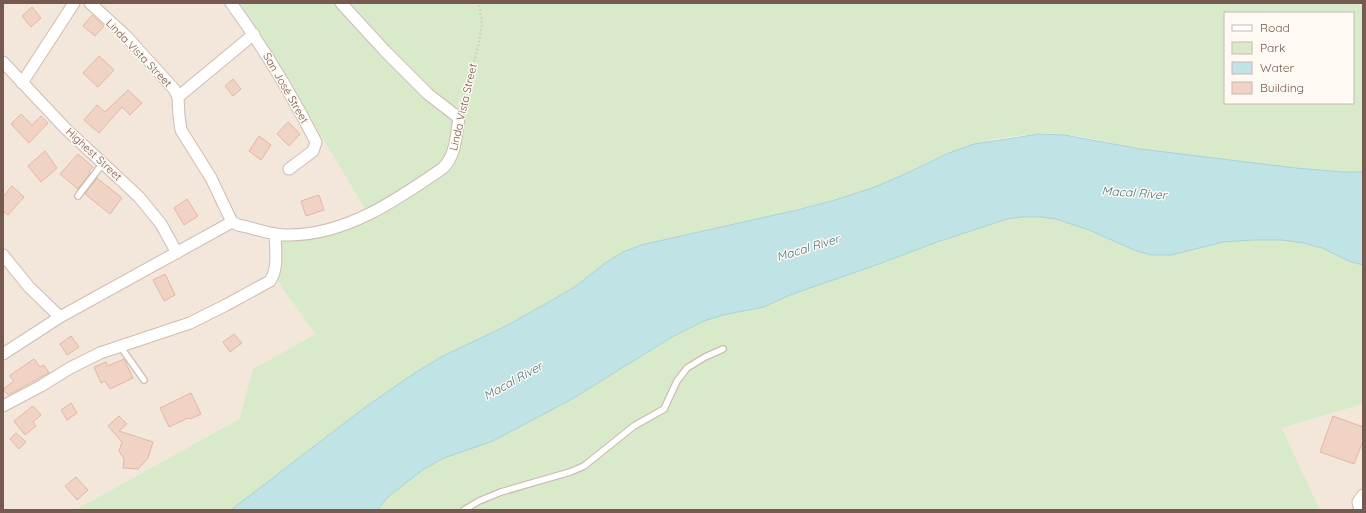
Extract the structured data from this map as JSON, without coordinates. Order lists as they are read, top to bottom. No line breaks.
{"streets":{"street":["Linda Vista Street","San José Street","Highest Street"]},"water":["Macal River"],"legend":["Road","Park","Water","Building"]}
